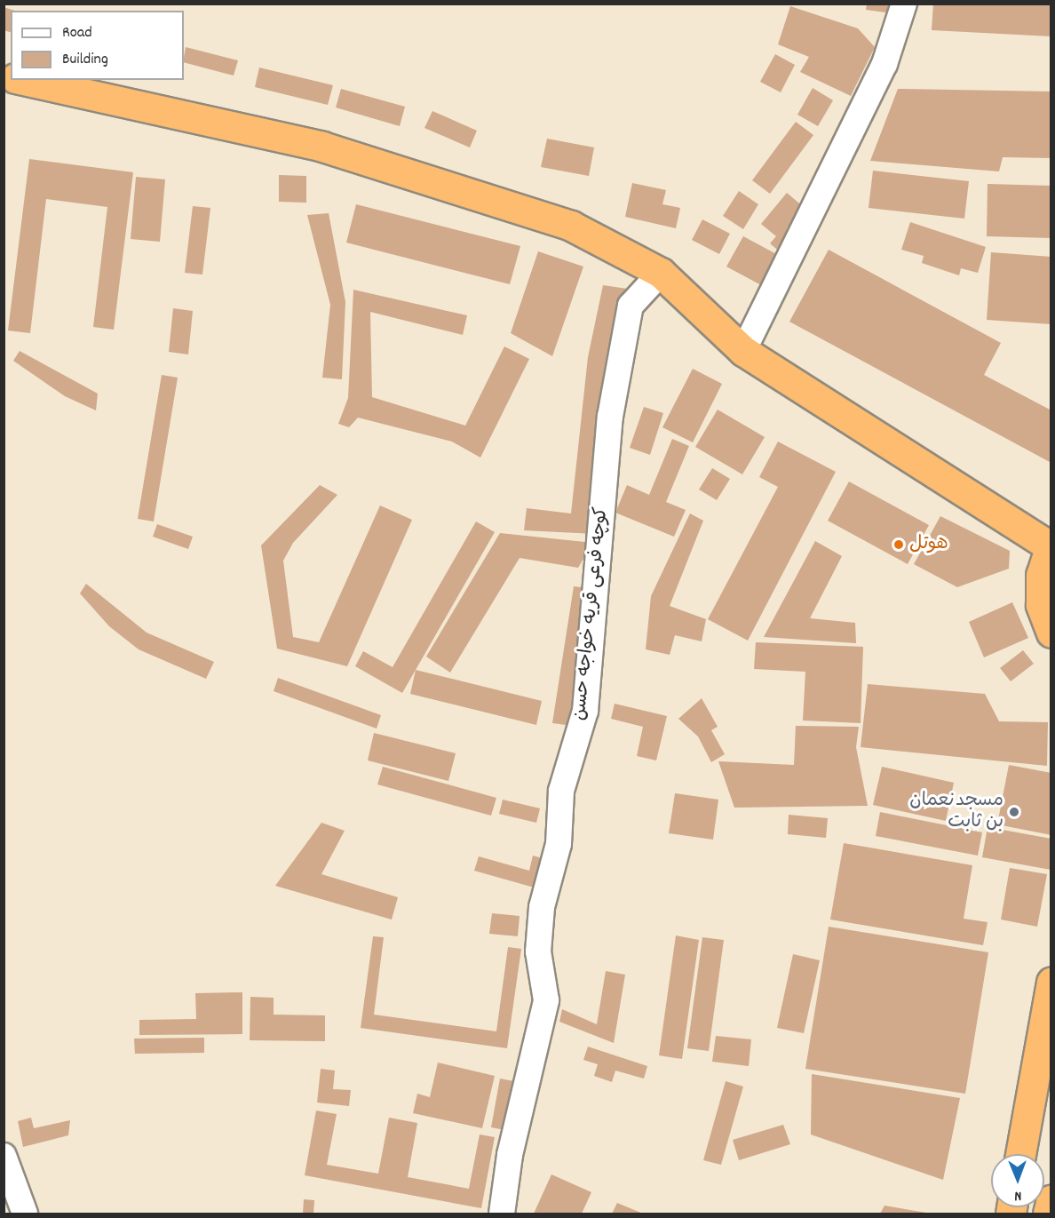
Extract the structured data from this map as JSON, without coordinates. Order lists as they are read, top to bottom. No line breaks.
{"streets":{"street":["کوچه فرعی قریه خواجه حسن"]},"places":["هوتل","مسجدنعمان بن ثابت"],"legend":["Road","Building"],"north":"bottom"}
